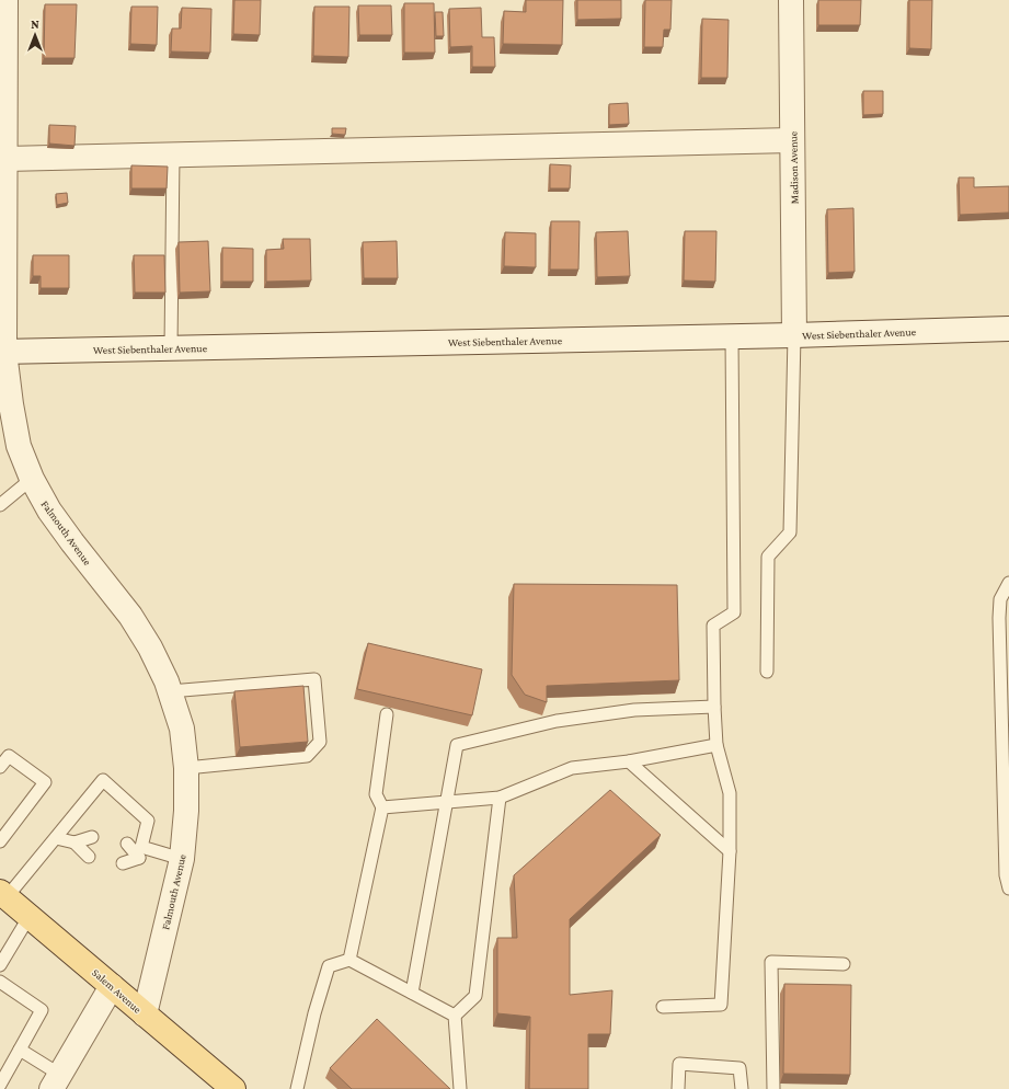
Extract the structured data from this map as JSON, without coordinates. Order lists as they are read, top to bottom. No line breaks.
{"streets":{"main road":["Salem Avenue"],"street":["Madison Avenue","West Siebenthaler Avenue","Falmouth Avenue"]},"crossings":[["Madison Avenue","West Siebenthaler Avenue"],["West Siebenthaler Avenue","Falmouth Avenue"],["Falmouth Avenue","Salem Avenue"]],"north":"top"}
